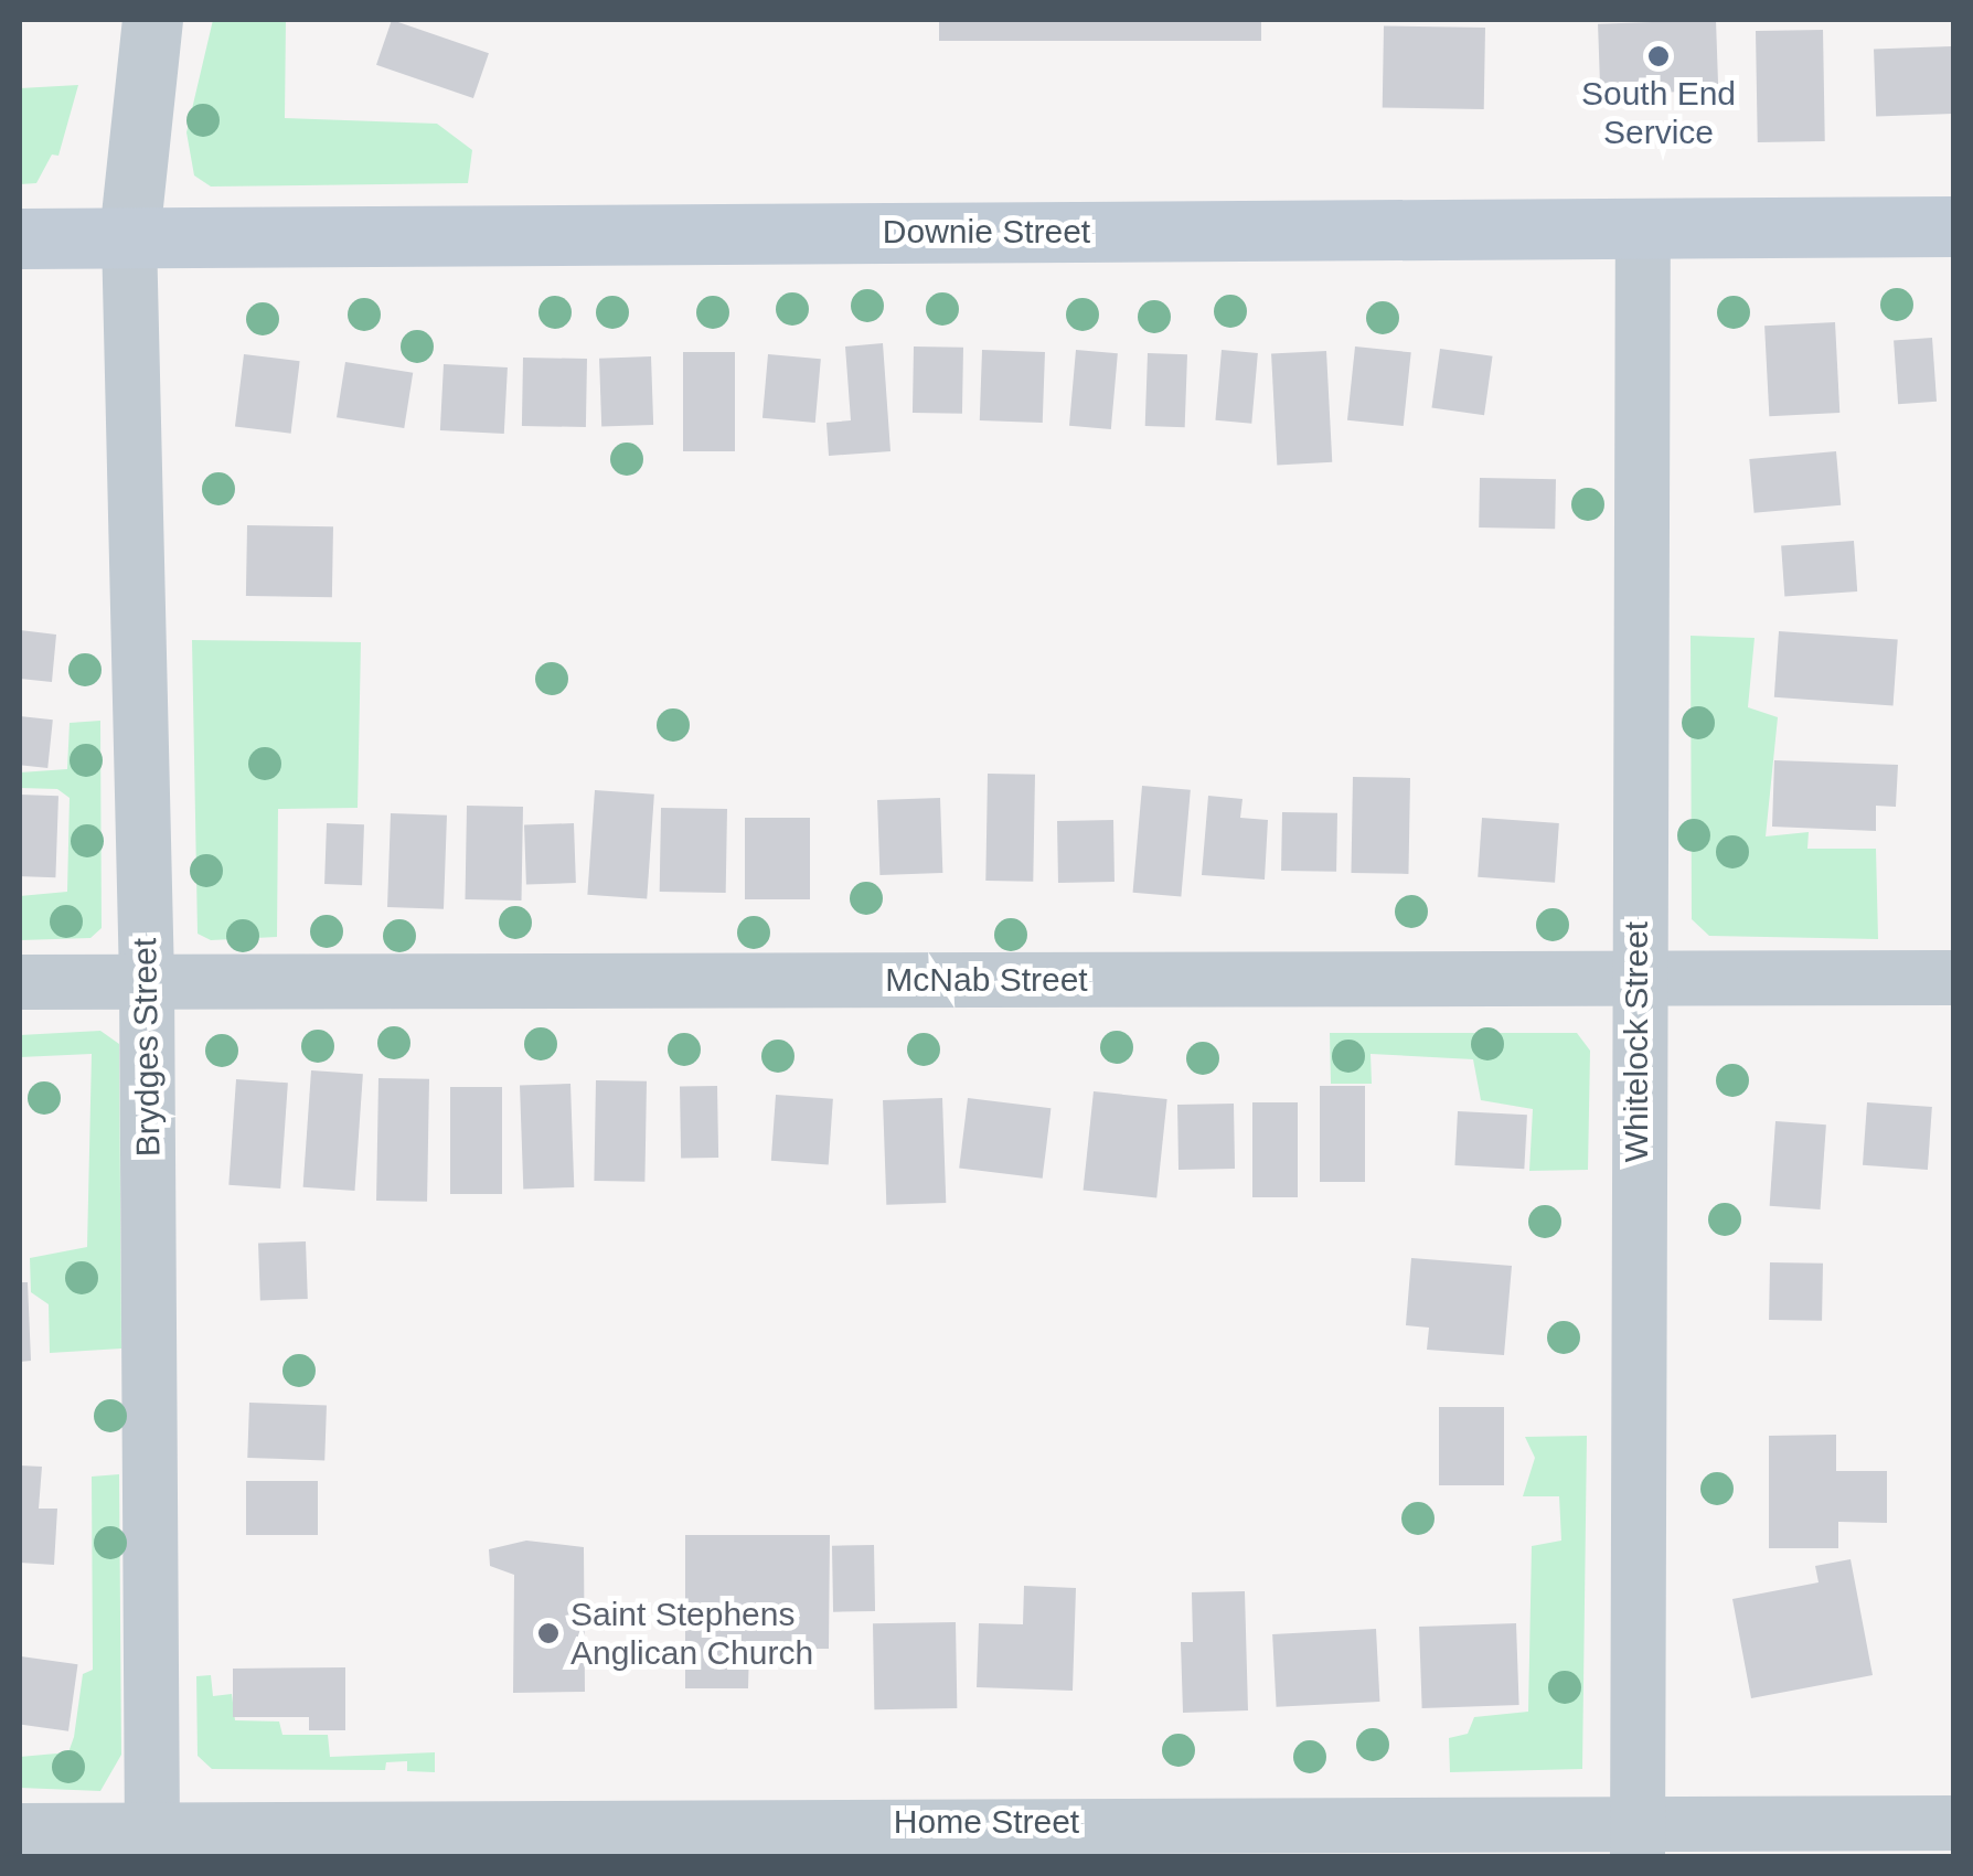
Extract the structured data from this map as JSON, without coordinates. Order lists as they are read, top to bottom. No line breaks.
{"streets":{"main road":["Downie Street"],"street":["McNab Street","Whitelock Street","Brydges Street","Home Street"]},"crossings":[["Downie Street","Whitelock Street"],["Downie Street","Brydges Street"],["McNab Street","Whitelock Street"],["McNab Street","Brydges Street"],["Whitelock Street","Home Street"],["Brydges Street","Home Street"]],"places":["South End Service","Saint Stephens Anglican Church"]}
